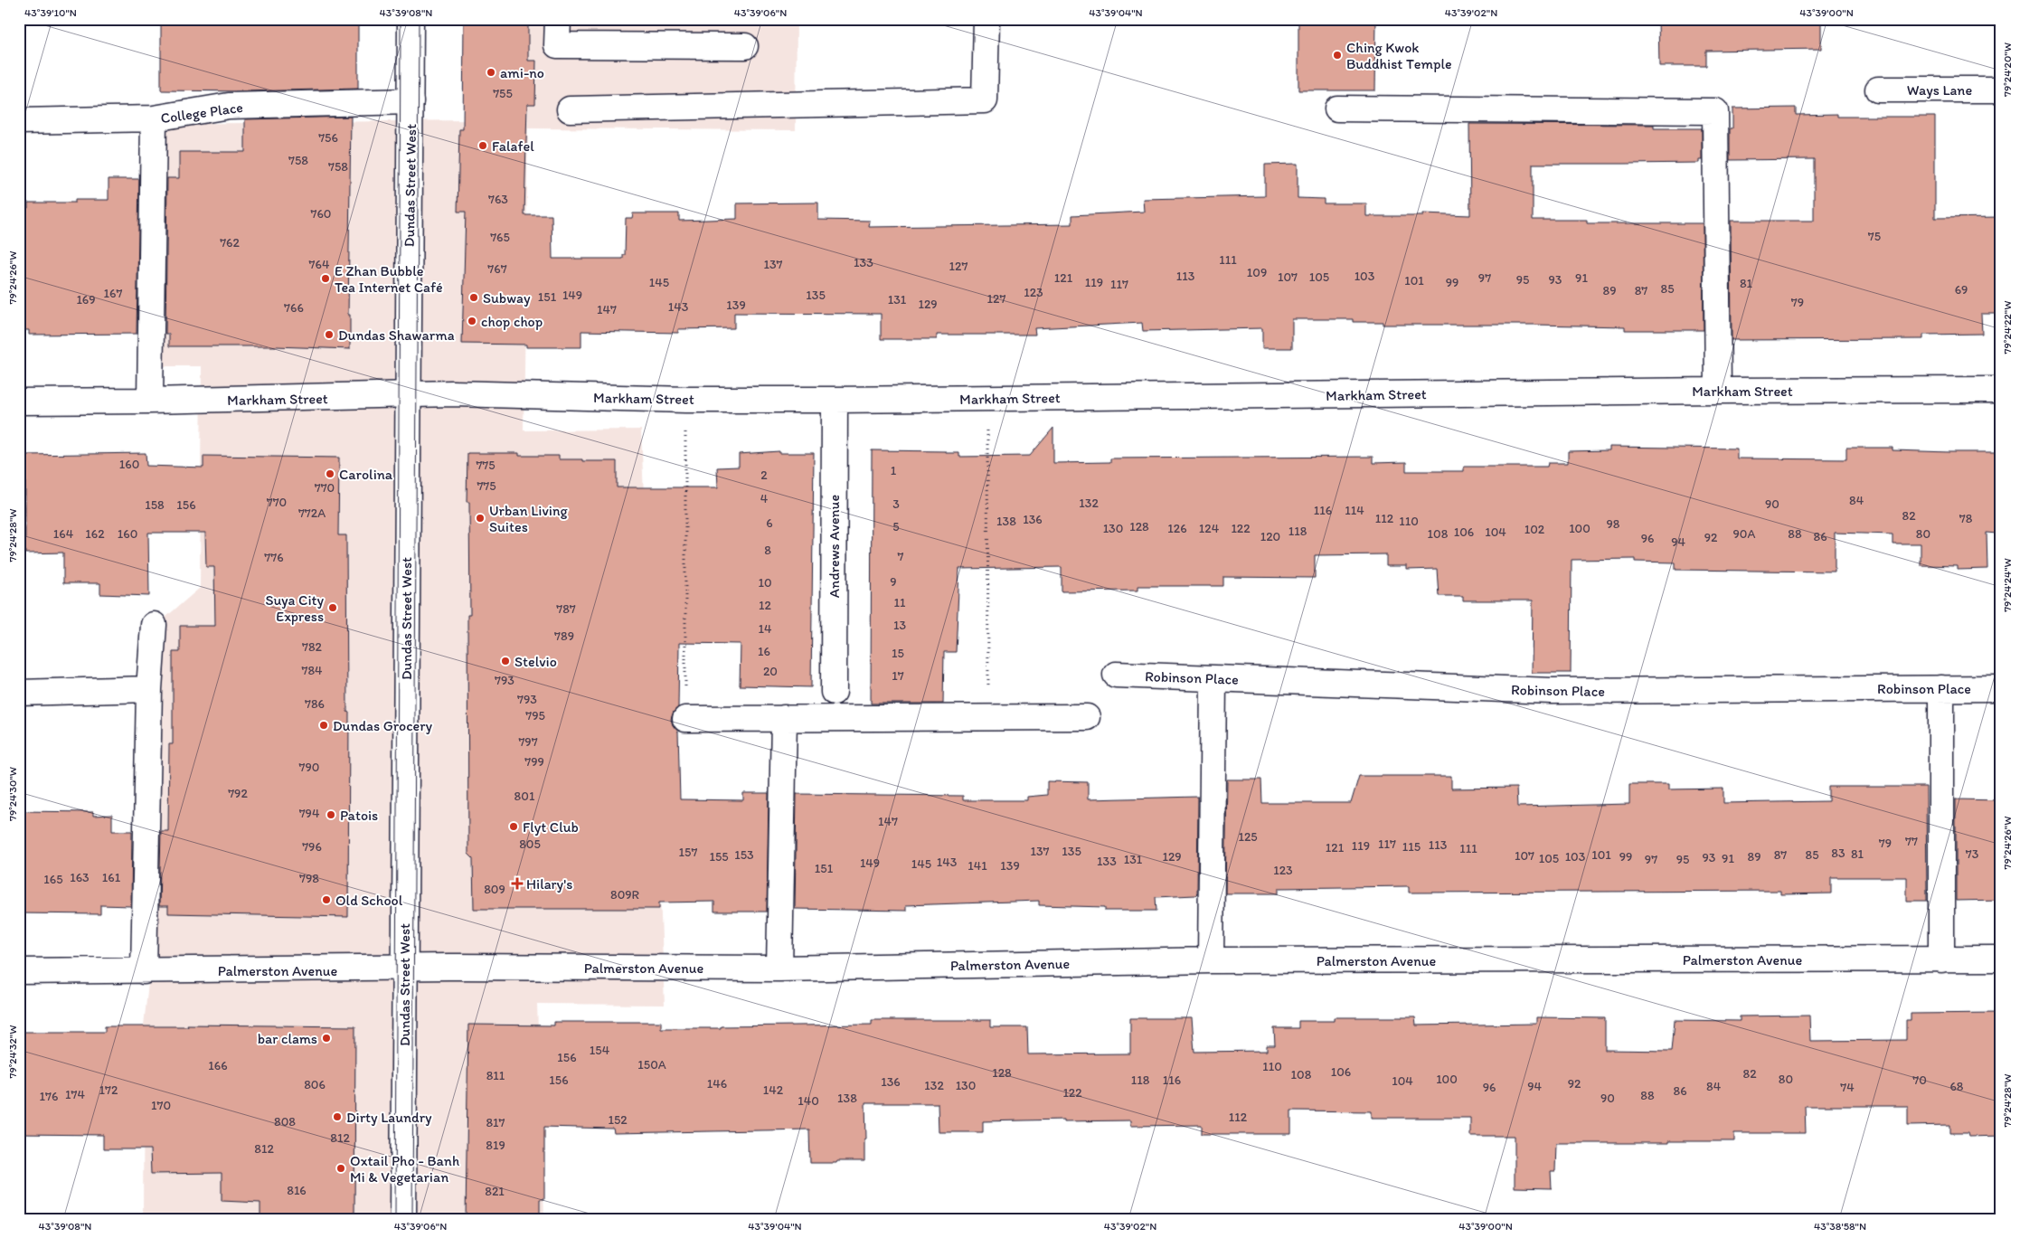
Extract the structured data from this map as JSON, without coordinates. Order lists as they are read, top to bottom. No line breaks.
{"streets":{"street":["Ways Lane","College Place","Dundas Street West","Markham Street","Andrews Avenue","Robinson Place","Palmerston Avenue"]},"crossings":[["College Place","Dundas Street West"],["Dundas Street West","Markham Street"],["Dundas Street West","Palmerston Avenue"],["Markham Street","Andrews Avenue"]],"places":{"other":["Ching Kwok Buddhist Temple","ami-no","Falafel","E Zhan Bubble Tea Internet Café","Subway","chop chop","Dundas Shawarma","Carolina","Urban Living Suites","Suya City Express","Stelvio","Dundas Grocery","Patois","Flyt Club","Old School","bar clams","Dirty Laundry","Oxtail Pho - Banh Mi & Vegetarian"],"health":["Hilary's"]},"house_numbers":["755","756","758","758","763","760","75","765","762","111","133","764","137","127","767","109","113","103","107","105","121","97","91","95","93","101","145","119","99","81","117","85","69","89","87","123","167","149","135","151","127","169","131","79","129","139","143","766","147","160","775","1","2","775","770","4","84","770","132","3","90","158","156","116","114","772A","82","112","78","136","138","110","6","98","5","128","130","126","124","122","100","102","118","106","104","164","162","160","108","90A","88","80","120","86","92","96","94","8","7","776","9","10","11","12","787","13","14","789","782","16","15","784","20","17","793","793","786","795","797","799","790","792","801","794","147","125","77","79","805","117","113","119","796","115","121","111","137","135","157","83","81","73","153","101","87","85","107","155","129","103","99","89","93","105","91","131","97","95","133","143","149","145","141","139","151","123","163","161","798","165","809","809R","154","156","150A","166","110","106","128","82","108","811","100","80","156","118","116","70","104","136","146","92","806","132","130","94","84","68","96","74","172","142","86","122","174","88","176","138","90","140","170","112","152","808","817","812","819","812","816","821"],"coordinates":["43°39'10\"N","43°39'08\"N","43°39'06\"N","43°39'04\"N","43°39'02\"N","43°39'00\"N","79°24'20\"W","79°24'26\"W","79°24'22\"W","79°24'28\"W","79°24'24\"W","79°24'30\"W","79°24'32\"W","43°38'58\"N"]}
